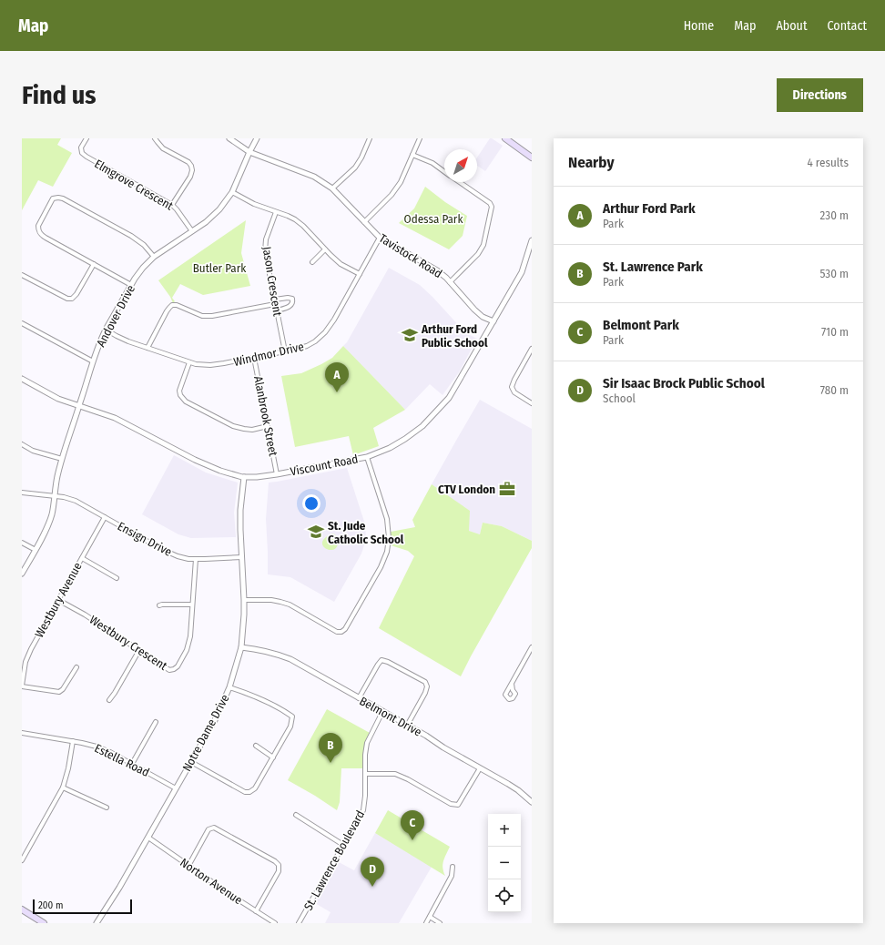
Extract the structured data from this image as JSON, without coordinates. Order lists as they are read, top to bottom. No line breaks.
{"streets":{"street":["Elmgrove Crescent","Tavistock Road","Jason Crescent","Andover Drive","Windmor Drive","Alanbrook Street","Viscount Road","Ensign Drive","Westbury Avenue","Westbury Crescent","Belmont Drive","Notre Dame Drive","Estella Road","St. Lawrence Boulevard","Norton Avenue"]},"crossings":[["Elmgrove Crescent","Andover Drive"],["Tavistock Road","Andover Drive"],["Tavistock Road","Windmor Drive"],["Tavistock Road","Viscount Road"],["Jason Crescent","Windmor Drive"],["Andover Drive","Windmor Drive"],["Andover Drive","Viscount Road"],["Andover Drive","Ensign Drive"],["Windmor Drive","Alanbrook Street"],["Alanbrook Street","Viscount Road"],["Viscount Road","Notre Dame Drive"],["Ensign Drive","Westbury Avenue"],["Ensign Drive","Westbury Crescent"],["Ensign Drive","Notre Dame Drive"],["Westbury Avenue","Westbury Crescent"],["Belmont Drive","Notre Dame Drive"],["Belmont Drive","St. Lawrence Boulevard"],["Notre Dame Drive","Estella Road"],["Notre Dame Drive","Norton Avenue"]],"parks":["Odessa Park","Butler Park"],"places":{"school or university":["Arthur Ford Public School","St. Jude Catholic School"],"office":["CTV London"]},"scale_bar":"200 m","north":"top right","page":{"header":"Map","nav":["Home","Map","About","Contact"],"buttons":"Directions","title":"Find us","heading":["Nearby","4 results"],"list":[{"mark":"A","name":"Arthur Ford Park","note":"Park","value":"230 m"},{"mark":"B","name":"St. Lawrence Park","note":"Park","value":"530 m"},{"mark":"C","name":"Belmont Park","note":"Park","value":"710 m"},{"mark":"D","name":"Sir Isaac Brock Public School","note":"School","value":"780 m"}],"pins":["A","B","C","D"],"map_buttons":["+","−"],"scale":"200 m"}}
